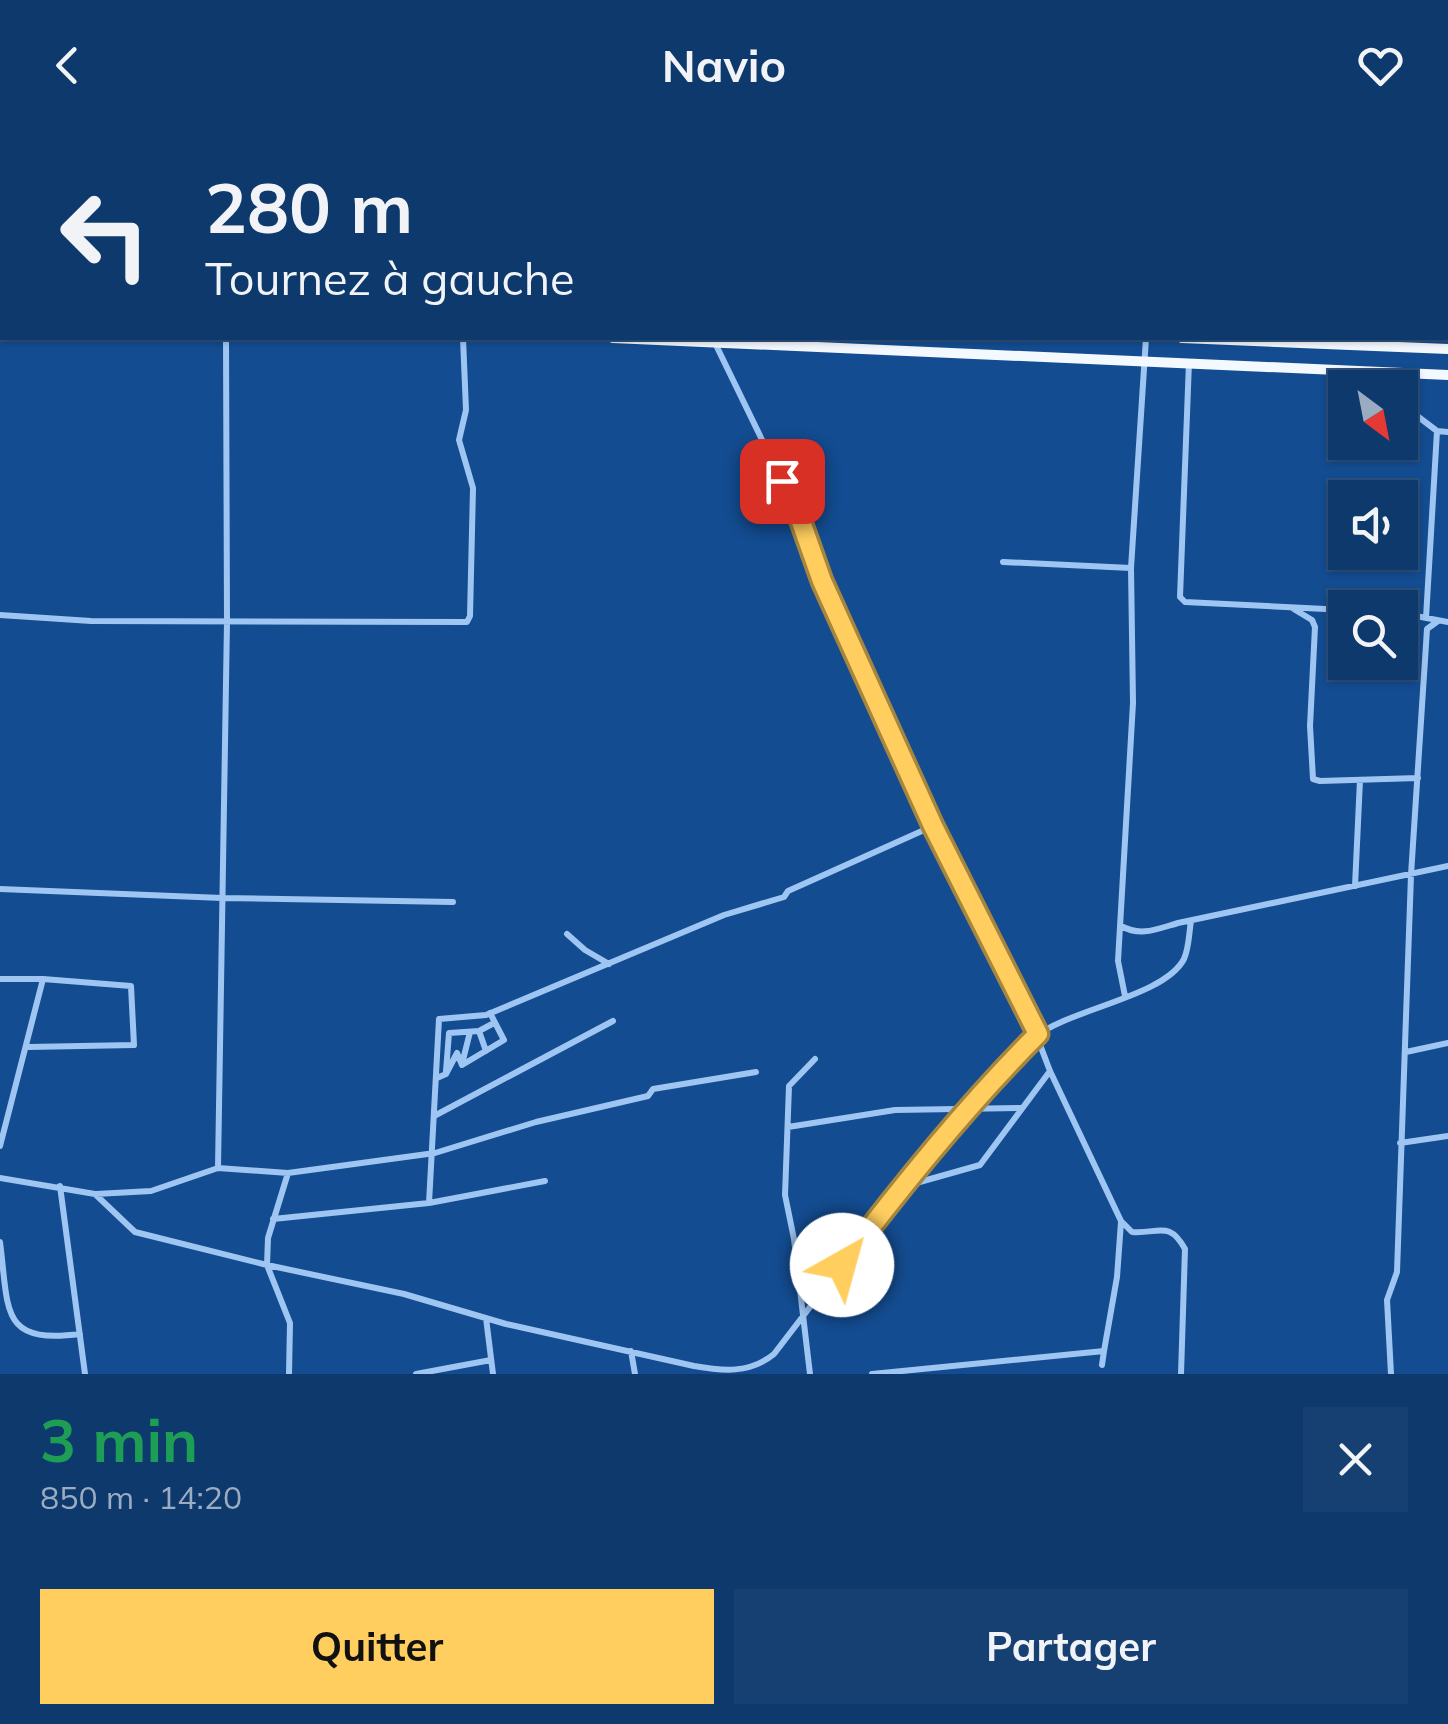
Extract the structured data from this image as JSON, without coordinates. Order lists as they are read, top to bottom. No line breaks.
{"north":"bottom right","page":{"header":"Navio","turn":["280 m","Tournez à gauche"],"heading":["3 min","850 m · 14:20"],"buttons":["Quitter","Partager"]}}
